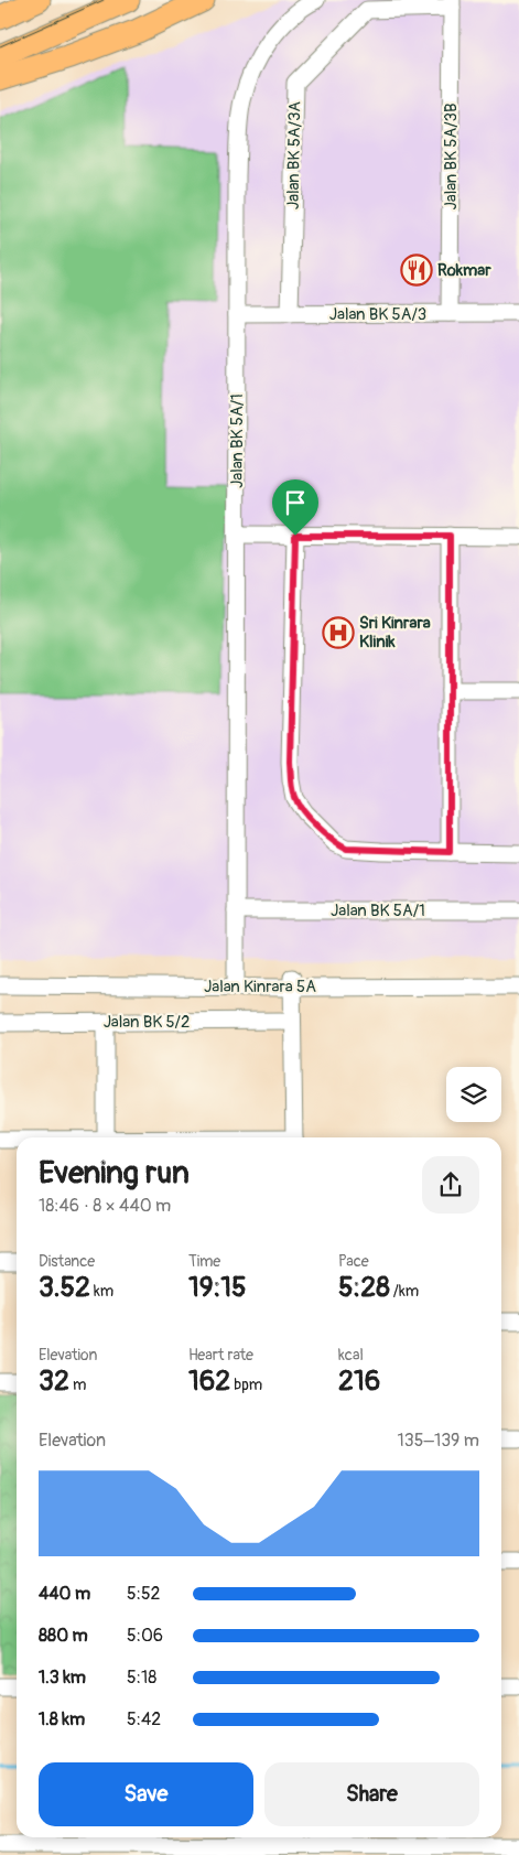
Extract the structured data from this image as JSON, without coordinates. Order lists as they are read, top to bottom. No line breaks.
{"streets":{"street":["Jalan BK 5A/3A","Jalan BK 5A/3B","Jalan BK 5A/3","Jalan BK 5A/1","Jalan Kinrara 5A","Jalan BK 5/2"]},"crossings":[["Jalan BK 5A/3A","Jalan BK 5A/3B"],["Jalan BK 5A/3A","Jalan BK 5A/3"],["Jalan BK 5A/3B","Jalan BK 5A/3"],["Jalan BK 5A/3","Jalan BK 5A/1"],["Jalan BK 5A/1","Jalan Kinrara 5A"]],"places":{"restaurant":["Rokmar"],"hospital":["Sri Kinrara Klinik"]},"page":{"heading":["Evening run","18:46 · 8 × 440 m"],"stats":[["Distance","3.52 km"],["Time","19:15"],["Pace","5:28 /km"],["Elevation","32 m"],["Heart rate","162 bpm"],["kcal","216"]],"chart":["Elevation","135–139 m"],"list":[{"name":"440 m","note":"5:52"},{"name":"880 m","note":"5:06"},{"name":"1.3 km","note":"5:18"},{"name":"1.8 km","note":"5:42"}],"buttons":["Save","Share"]}}
